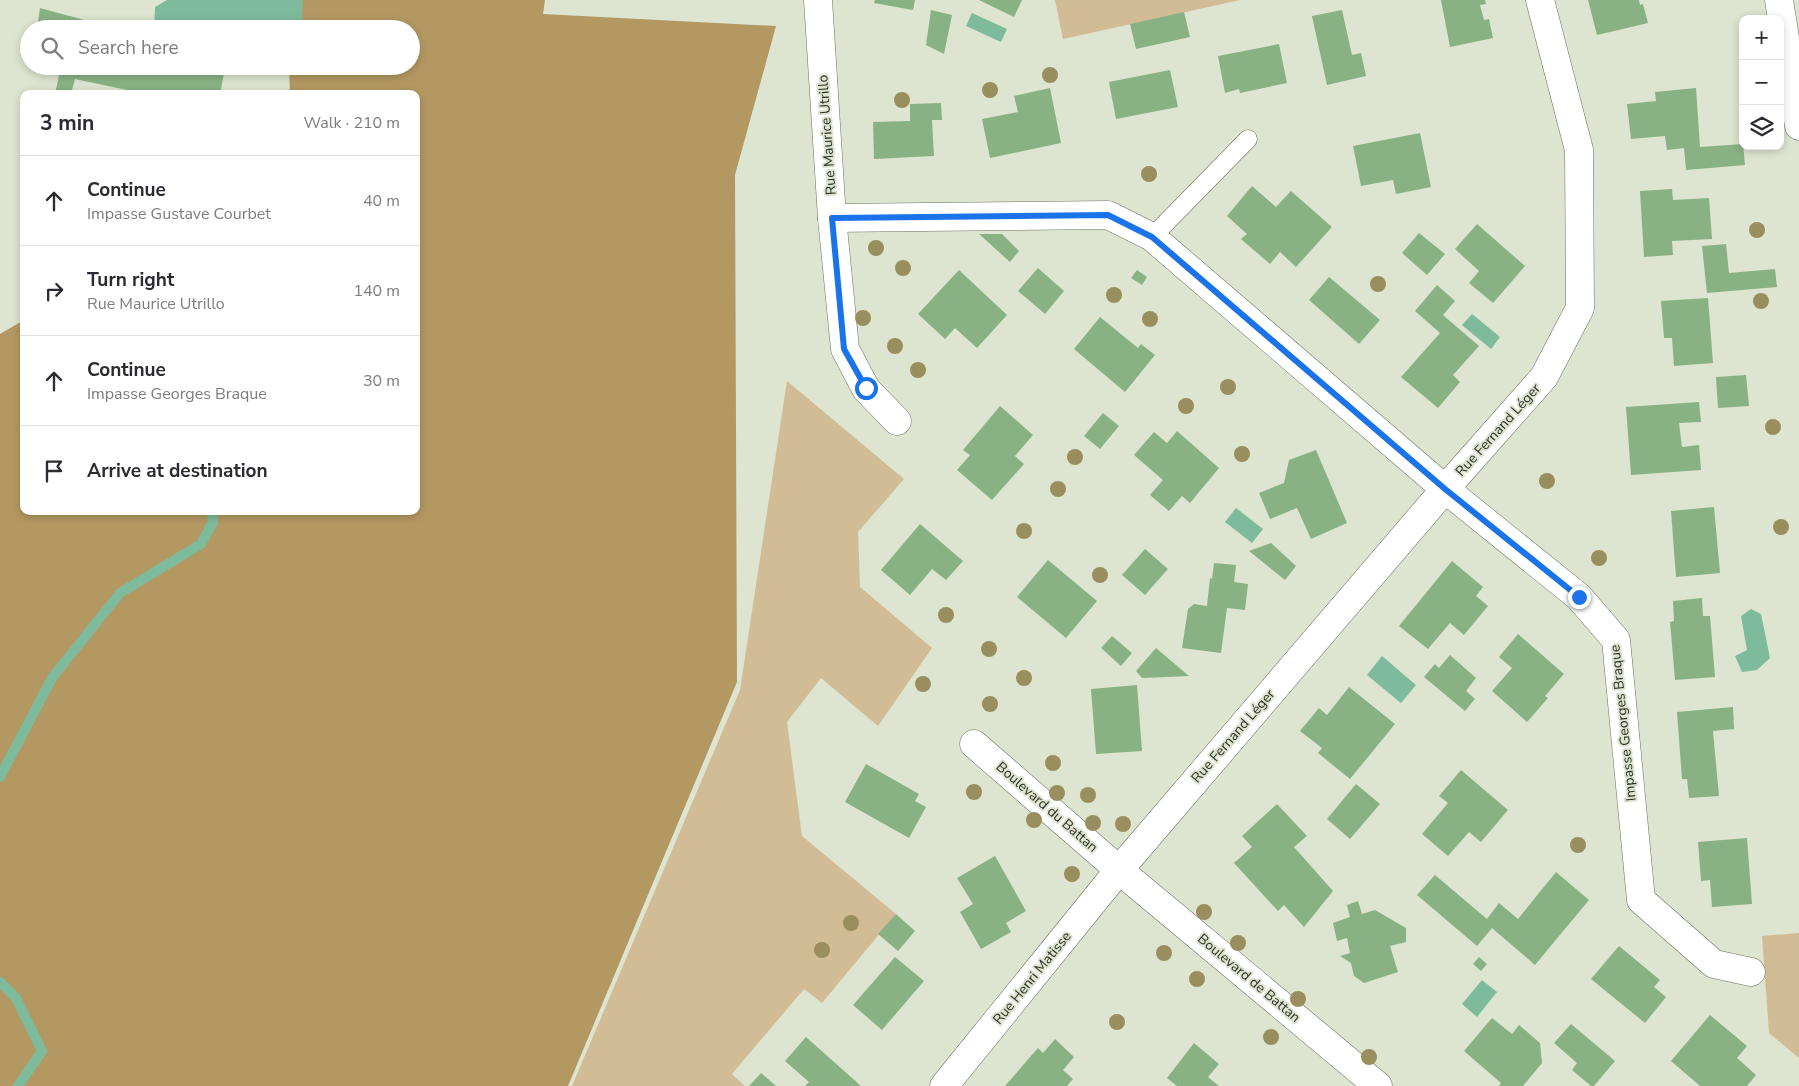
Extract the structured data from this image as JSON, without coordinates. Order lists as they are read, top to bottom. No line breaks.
{"streets":{"street":["Rue Maurice Utrillo","Rue Fernand Léger","Impasse Georges Braque","Boulevard du Battan","Rue Henri Matisse","Boulevard de Battan"]},"crossings":[["Rue Fernand Léger","Impasse Georges Braque"],["Rue Fernand Léger","Boulevard du Battan"],["Rue Fernand Léger","Rue Henri Matisse"],["Rue Fernand Léger","Boulevard de Battan"],["Boulevard du Battan","Rue Henri Matisse"],["Boulevard du Battan","Boulevard de Battan"],["Rue Henri Matisse","Boulevard de Battan"]],"page":{"map_buttons":["+","−"],"search":"Search here","heading":["3 min","Walk · 210 m"],"list":[["Continue","Impasse Gustave Courbet","40 m"],["Turn right","Rue Maurice Utrillo","140 m"],["Continue","Impasse Georges Braque","30 m"],"Arrive at destination"]}}
